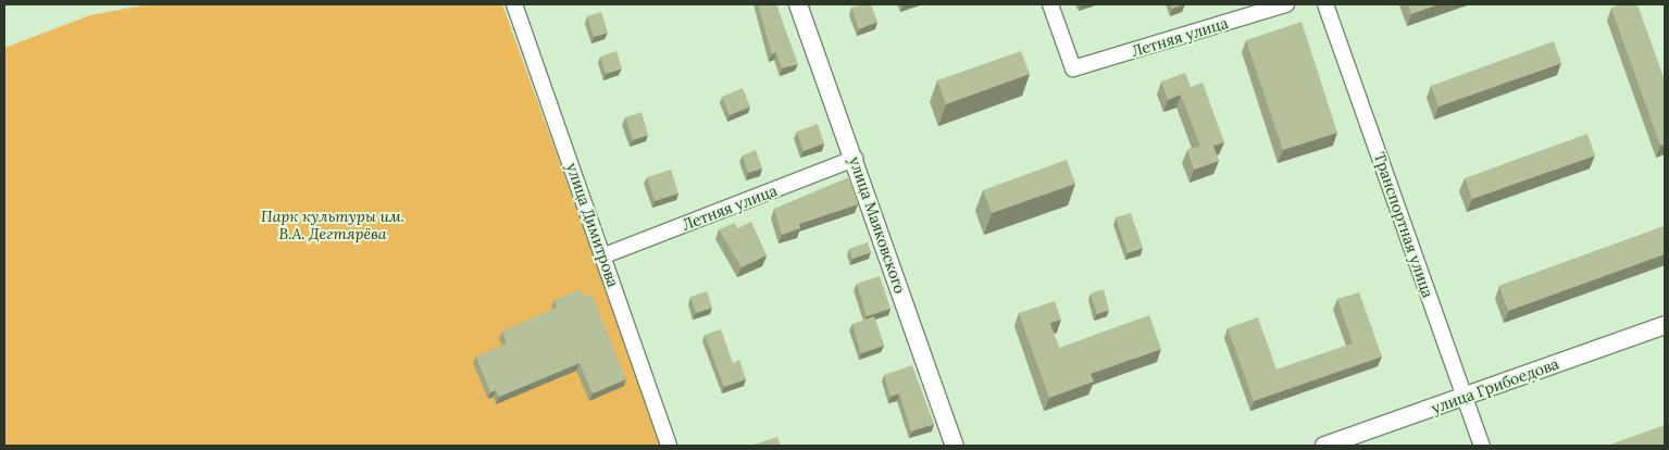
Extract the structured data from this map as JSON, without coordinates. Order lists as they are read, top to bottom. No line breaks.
{"streets":{"street":["Летняя улица","улица Димитрова","улица Маяковского","Транспортная улица","улица Грибоедова"]},"crossings":[["Летняя улица","улица Димитрова"],["Летняя улица","улица Маяковского"],["Транспортная улица","улица Грибоедова"]],"parks":["Парк культуры им. В.А. Дегтярёва"]}
